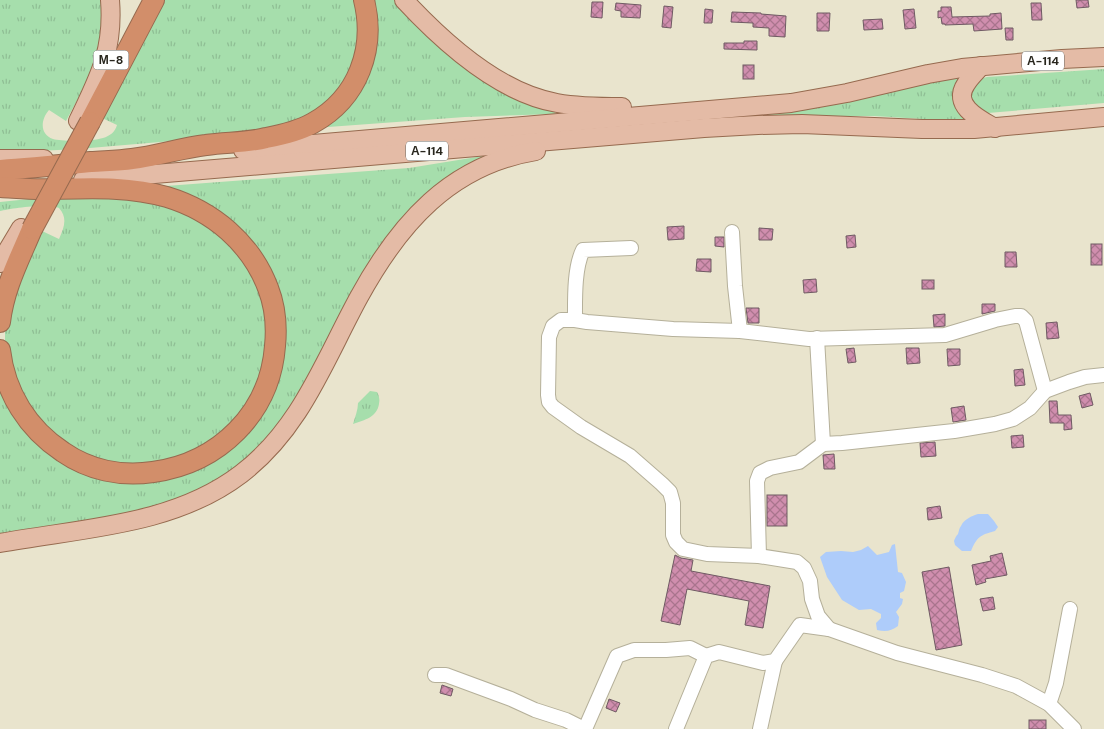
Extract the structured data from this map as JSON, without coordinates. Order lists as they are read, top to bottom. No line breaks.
{"streets":{"highway":["М-8","А-114"]}}
